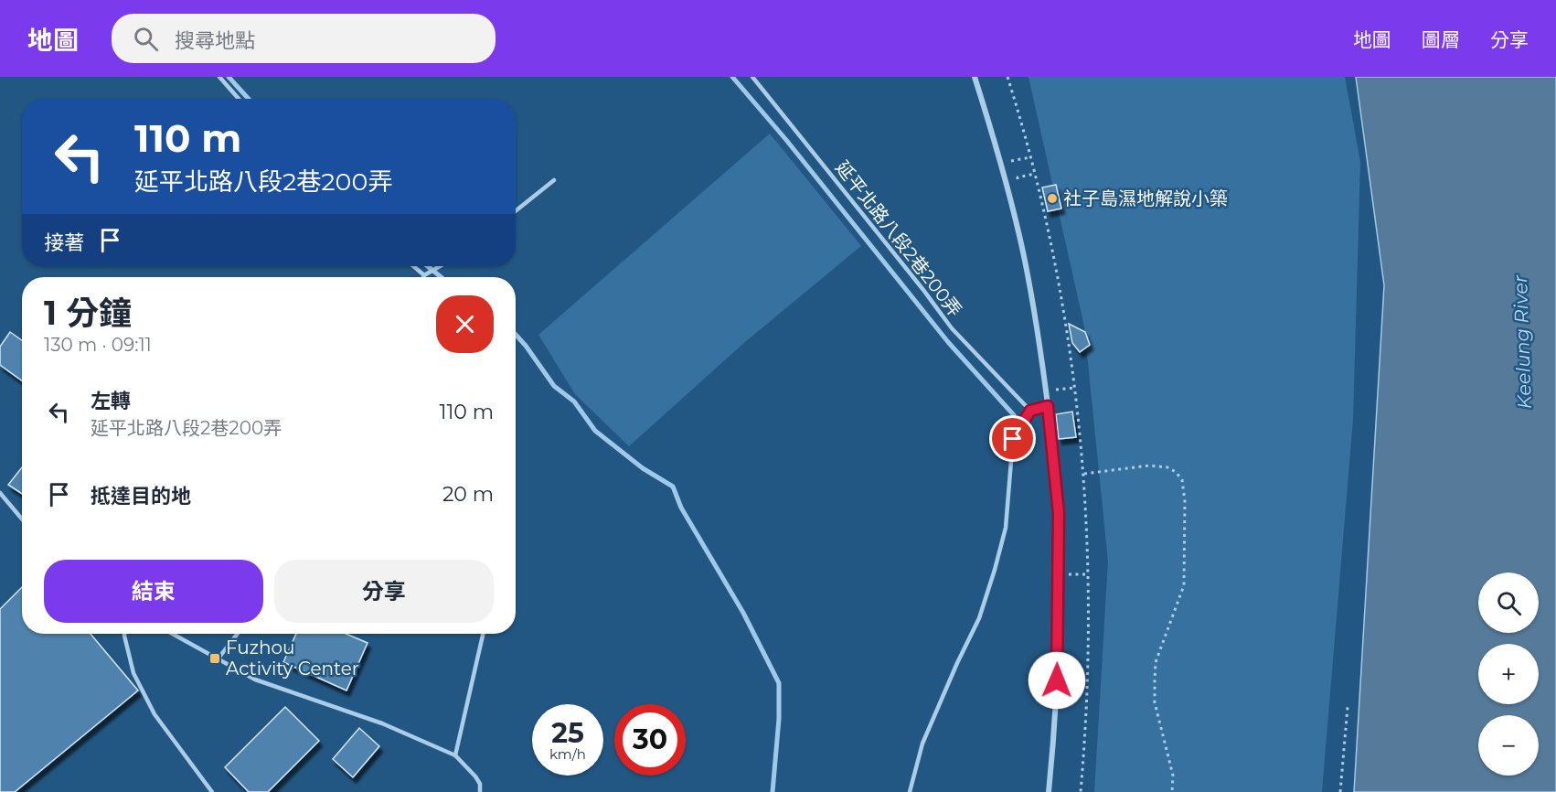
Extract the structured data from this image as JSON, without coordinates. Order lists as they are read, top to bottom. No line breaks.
{"streets":{"lane":["延平北路八段2巷200弄"]},"water":["Keelung River"],"places":{"other":["社子島濕地解說小築"],"transit":["Fuzhou Activity Center"]},"page":{"header":"地圖","search":"搜尋地點","nav":["地圖","圖層","分享"],"turn":["110 m","延平北路八段2巷200弄"],"then":"接著","heading":["1 分鐘","130 m · 09:11"],"list":[{"name":"左轉","note":"延平北路八段2巷200弄","value":"110 m"},{"name":"抵達目的地","value":"20 m"}],"buttons":["結束","分享"],"map_buttons":["+","−"],"speed":"25 km/h","limit":"30"}}
